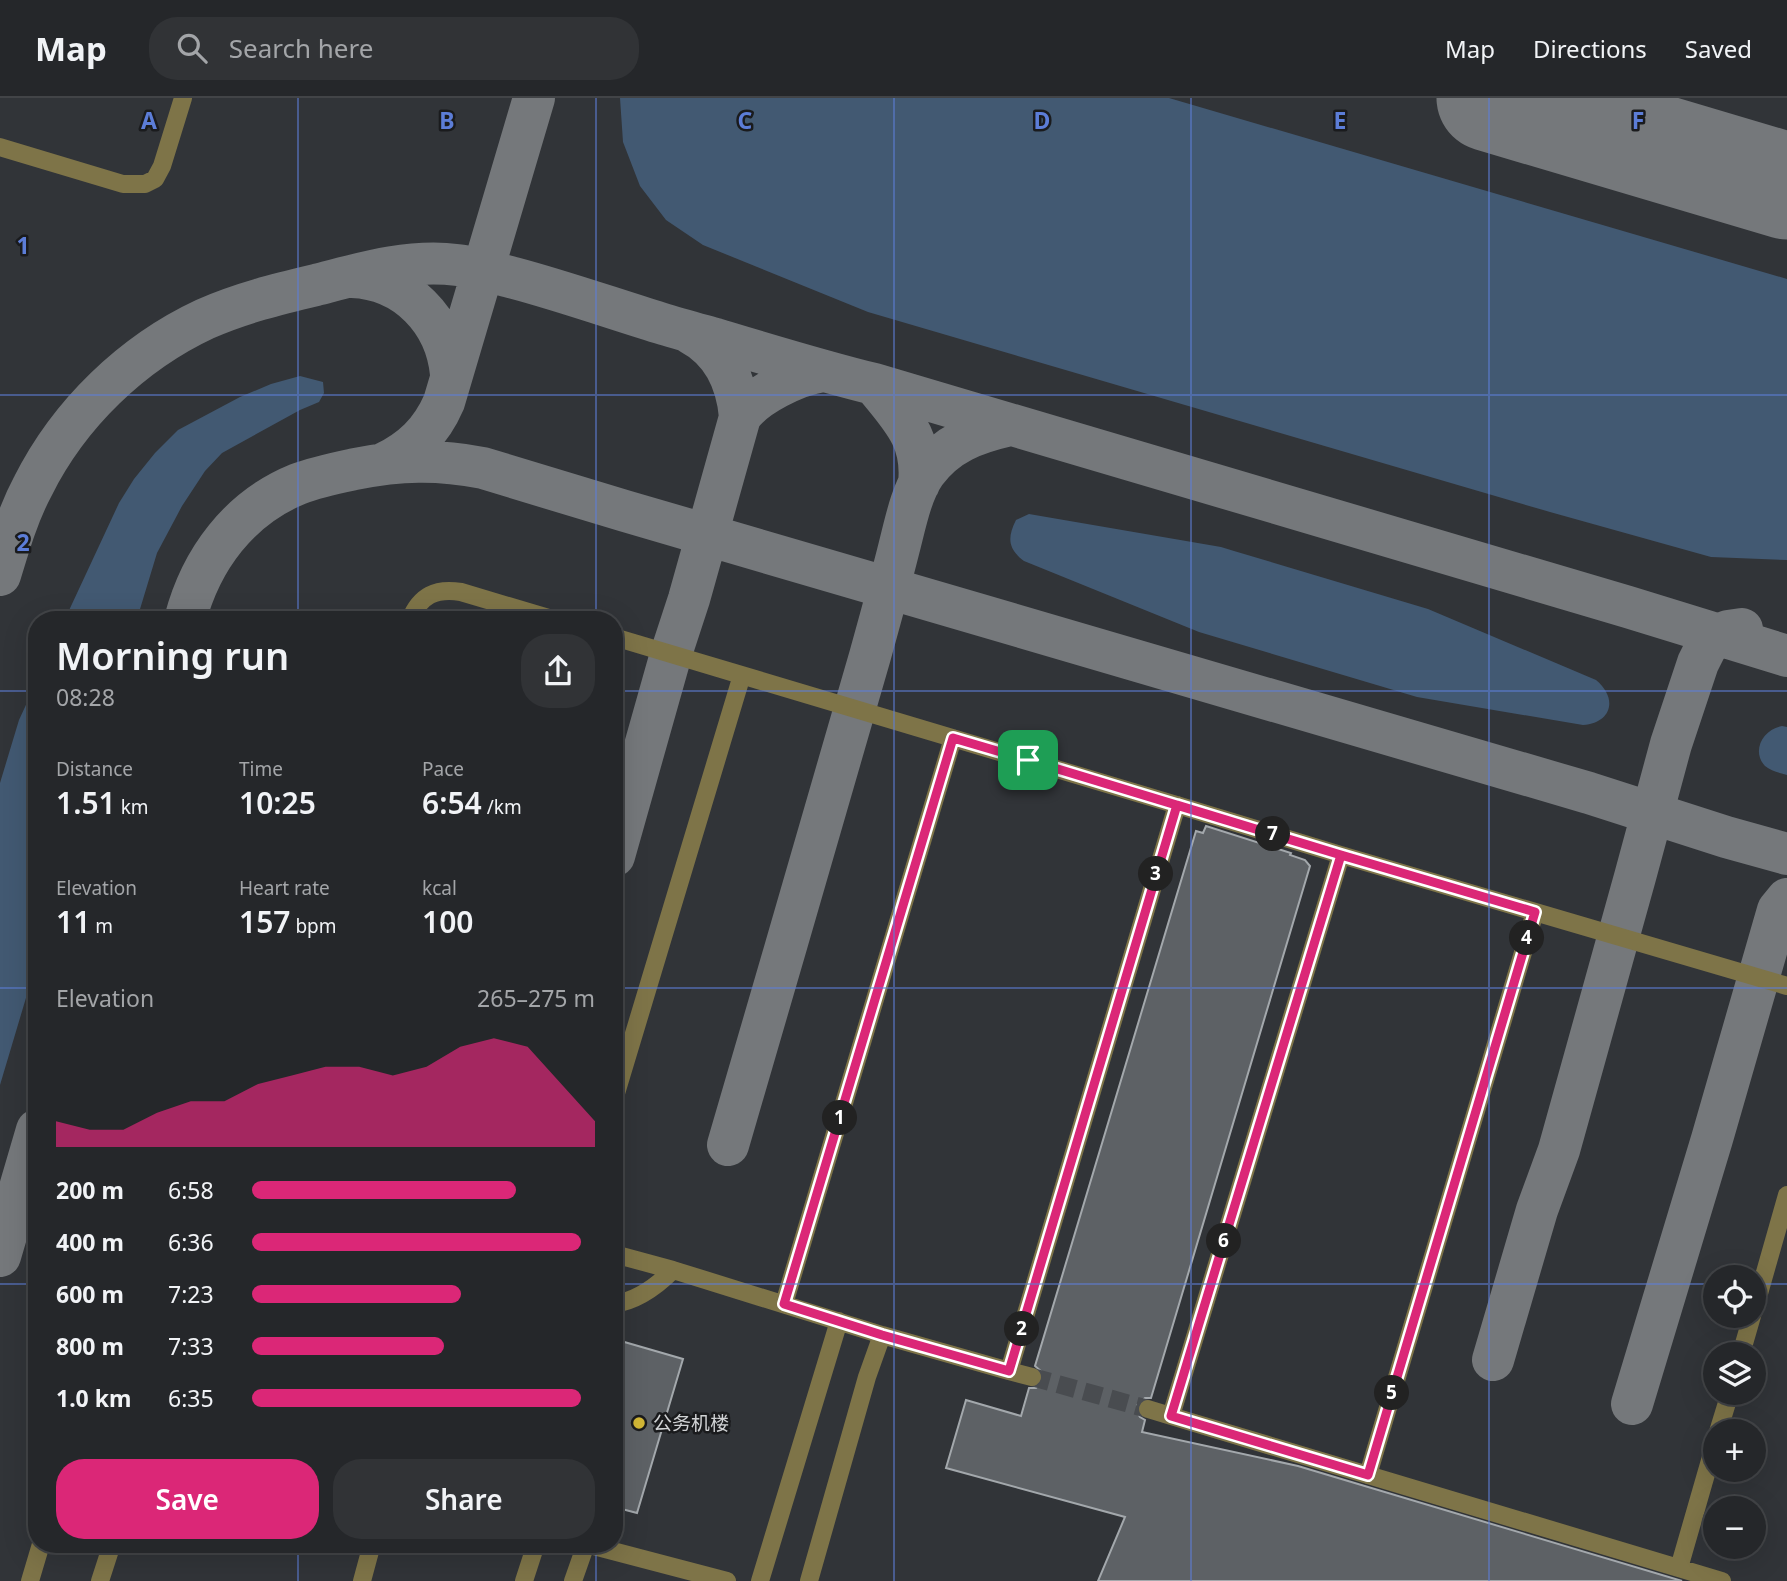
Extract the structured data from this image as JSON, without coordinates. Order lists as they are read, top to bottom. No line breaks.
{"places":["公务机楼"],"page":{"header":"Map","search":"Search here","nav":["Map","Directions","Saved"],"heading":["Morning run","08:28"],"stats":[["Distance","1.51 km"],["Time","10:25"],["Pace","6:54 /km"],["Elevation","11 m"],["Heart rate","157 bpm"],["kcal","100"]],"pins":["7","3","4","1","6","2","5"],"chart":["Elevation","265–275 m"],"list":[{"name":"200 m","note":"6:58"},{"name":"400 m","note":"6:36"},{"name":"600 m","note":"7:23"},{"name":"800 m","note":"7:33"},{"name":"1.0 km","note":"6:35"}],"map_buttons":["+","−"],"buttons":["Save","Share"]},"grid":{"columns":["A","B","C","D","E","F"],"rows":["1","2"]}}
